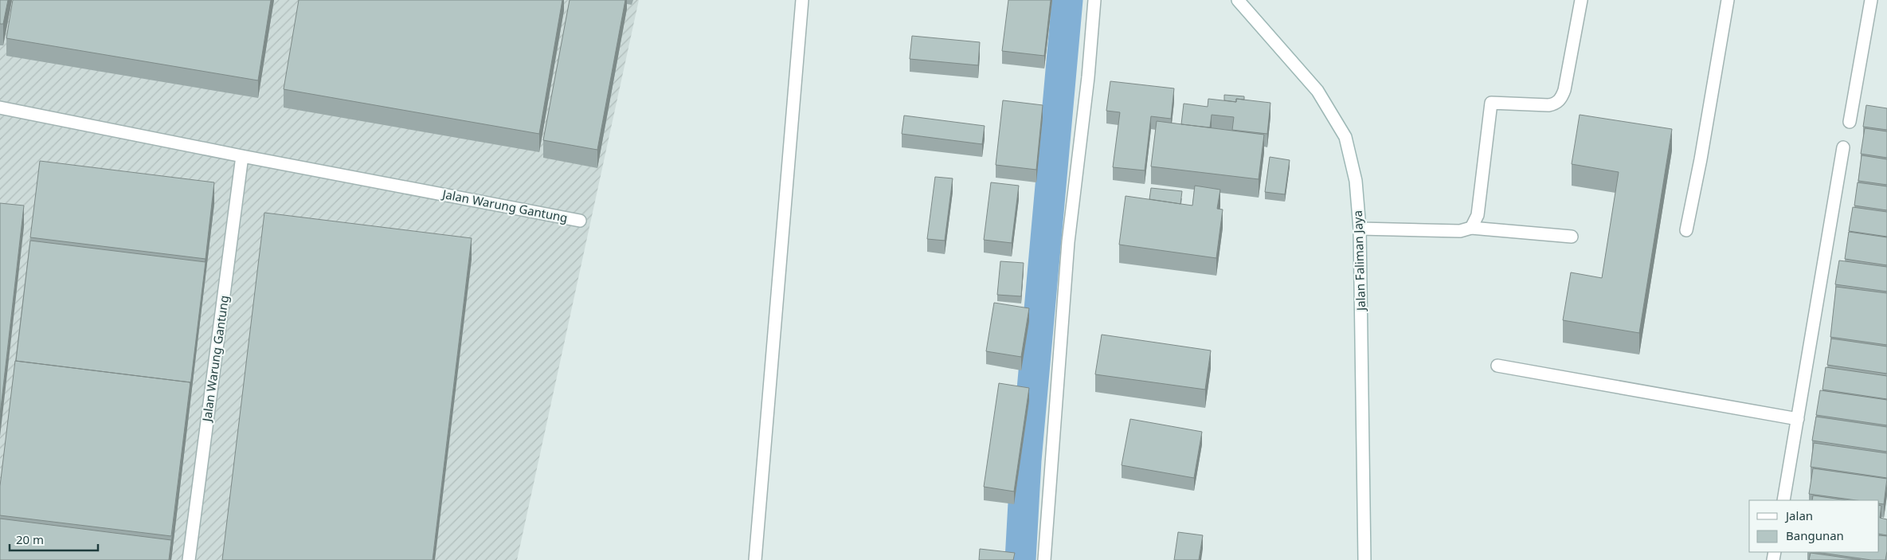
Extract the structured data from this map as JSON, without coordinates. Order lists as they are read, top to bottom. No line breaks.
{"streets":{"street":["Jalan Warung Gantung","Jalan Faliman Jaya"]},"legend":["Jalan","Bangunan"],"scale_bar":"20 m"}
